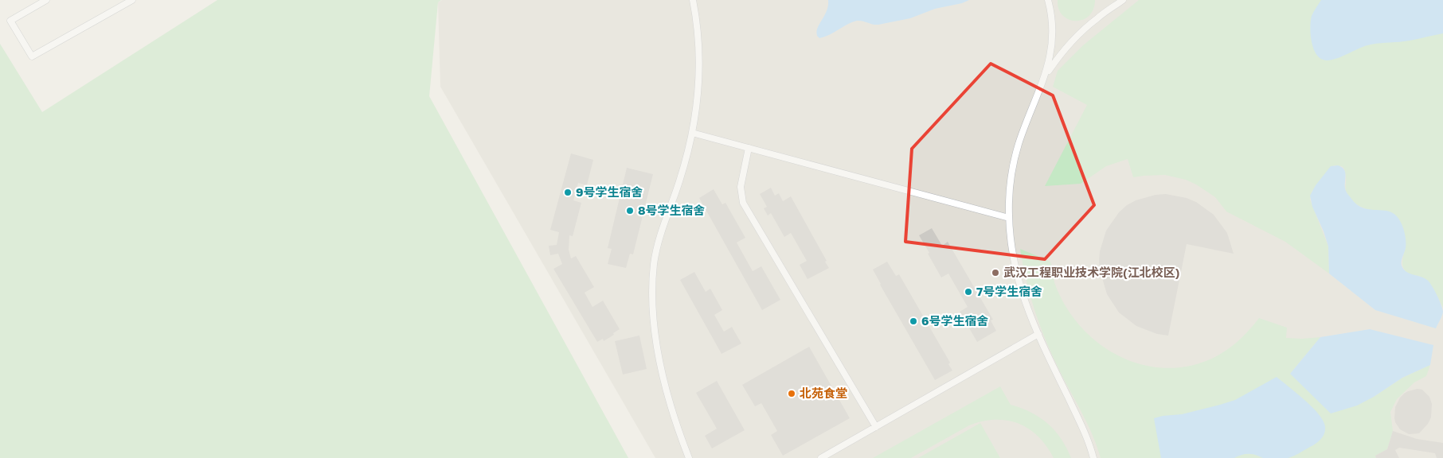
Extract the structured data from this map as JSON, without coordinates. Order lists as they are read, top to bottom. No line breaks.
{"places":["9号学生宿舍","8号学生宿舍","武汉工程职业技术学院(江北校区)","7号学生宿舍","6号学生宿舍","北苑食堂"]}
